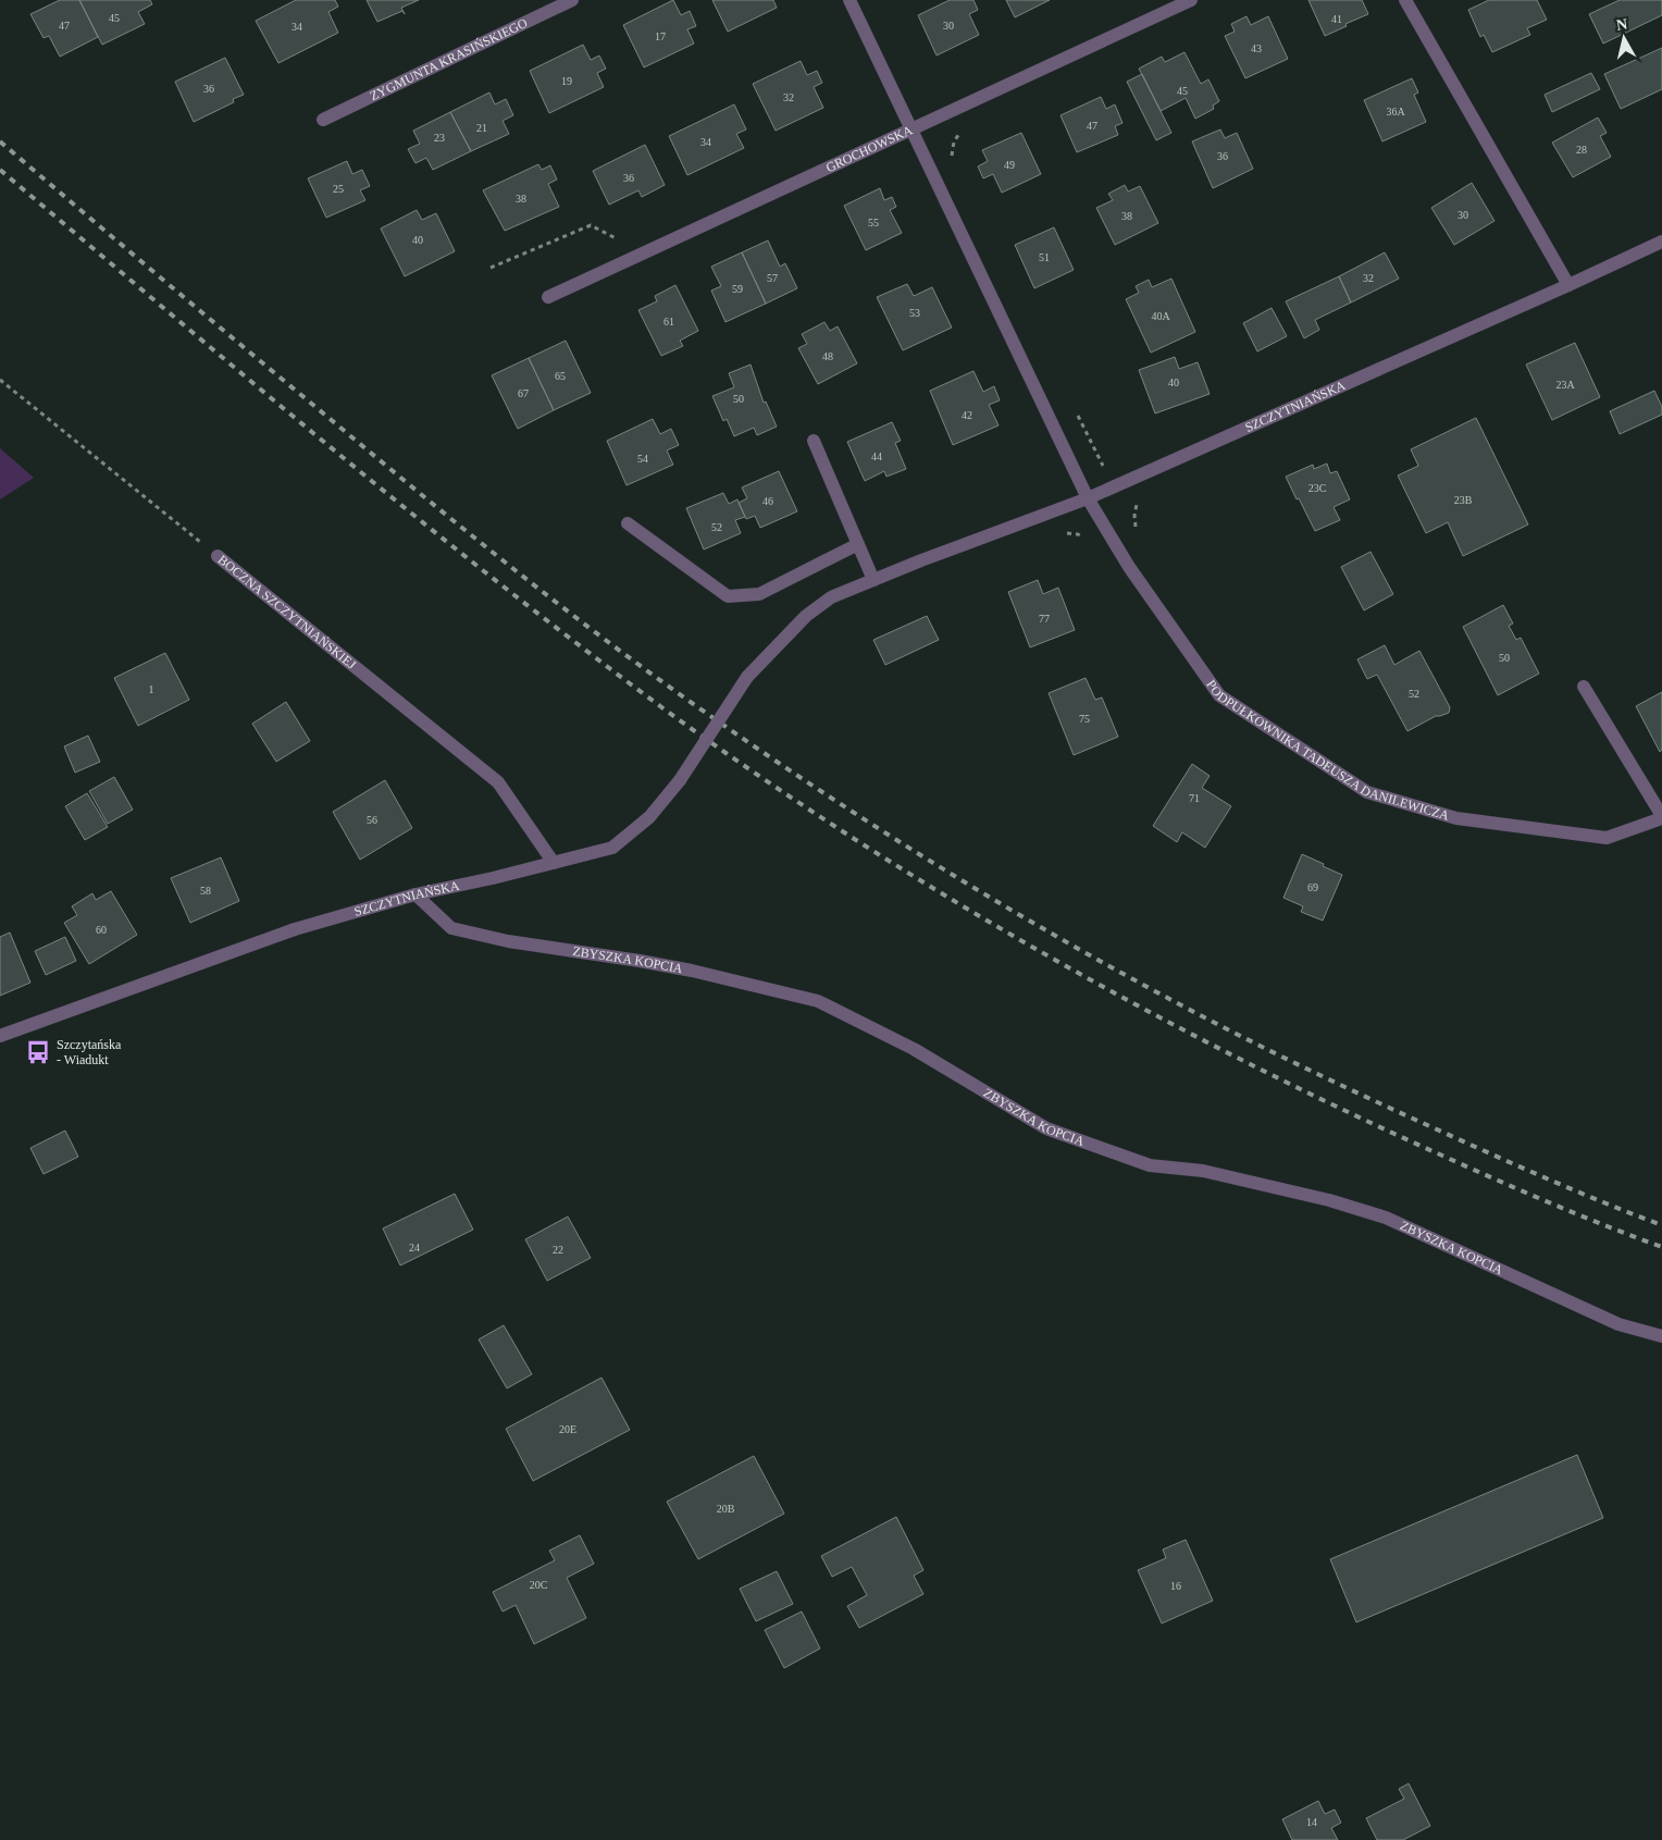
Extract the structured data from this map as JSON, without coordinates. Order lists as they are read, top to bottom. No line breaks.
{"streets":{"street":["ZYGMUNTA KRASIŃSKIEGO","GROCHOWSKA","SZCZYTNIAŃSKA","BOCZNA SZCZYTNIAŃSKIEJ","PODPUŁKOWNIKA TADEUSZA DANILEWICZA","ZBYSZKA KOPCIA"]},"crossings":[["GROCHOWSKA","PODPUŁKOWNIKA TADEUSZA DANILEWICZA"],["SZCZYTNIAŃSKA","BOCZNA SZCZYTNIAŃSKIEJ"],["SZCZYTNIAŃSKA","PODPUŁKOWNIKA TADEUSZA DANILEWICZA"],["SZCZYTNIAŃSKA","ZBYSZKA KOPCIA"]],"places":{"bus stop":["Szczytańska - Wiadukt"]},"house_numbers":["45","41","47","30","34","17","43","19","36","45","32","36A","47","21","23","34","28","36","49","36","25","38","30","38","55","40","51","57","32","59","53","40A","61","48","65","40","23A","67","50","42","44","54","23C","23B","46","52","77","50","1","52","75","71","56","69","58","60","24","22","20E","20B","20C","16","14"],"north":"top"}
